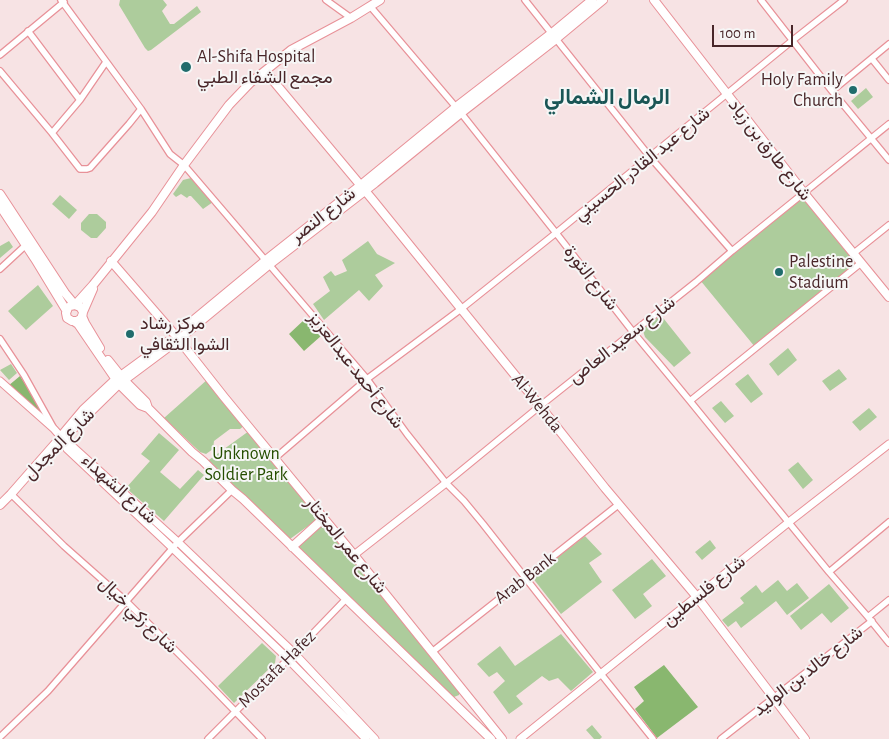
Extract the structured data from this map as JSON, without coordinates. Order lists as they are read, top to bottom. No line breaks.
{"streets":{"main road":["شارع طارق بن زياد","شارع النصر","Al-Wehda","شارع المجدل","شارع عمر المختار"],"street":["شارع عبد القادر الحسيني","شارع الثورة","شارع سعيد العاص","شارع أحمد عبدالعزيز","شارع الشهداء","Arab Bank","شارع فلسطين","شارع زكي خيال","Mostafa Hafez","شارع خالد بن الوليد"]},"crossings":[["شارع طارق بن زياد","شارع عبد القادر الحسيني"],["شارع طارق بن زياد","شارع سعيد العاص"],["شارع عبد القادر الحسيني","شارع الثورة"],["شارع عبد القادر الحسيني","شارع أحمد عبدالعزيز"],["شارع عبد القادر الحسيني","Al-Wehda"],["شارع عبد القادر الحسيني","شارع عمر المختار"],["شارع النصر","شارع الثورة"],["شارع النصر","شارع أحمد عبدالعزيز"],["شارع النصر","Al-Wehda"],["شارع النصر","شارع المجدل"],["شارع النصر","شارع عمر المختار"],["شارع الثورة","شارع سعيد العاص"],["شارع الثورة","شارع فلسطين"],["شارع الثورة","شارع خالد بن الوليد"],["شارع سعيد العاص","شارع أحمد عبدالعزيز"],["شارع سعيد العاص","Al-Wehda"],["شارع سعيد العاص","شارع عمر المختار"],["شارع أحمد عبدالعزيز","Arab Bank"],["شارع أحمد عبدالعزيز","شارع فلسطين"],["Al-Wehda","Arab Bank"],["Al-Wehda","شارع فلسطين"],["Al-Wehda","شارع خالد بن الوليد"],["شارع المجدل","شارع الشهداء"],["شارع المجدل","شارع عمر المختار"],["شارع المجدل","شارع زكي خيال"],["شارع الشهداء","Mostafa Hafez"],["شارع عمر المختار","Arab Bank"],["شارع عمر المختار","Mostafa Hafez"],["شارع زكي خيال","Mostafa Hafez"]],"districts":["الرمال الشمالي"],"parks":["Unknown Soldier Park"],"places":["Al-Shifa Hospital مجمع الشفاء الطبي","Holy Family Church","Palestine Stadium","مركز رشاد الشوا الثقافي"],"scale_bar":"100 m"}
